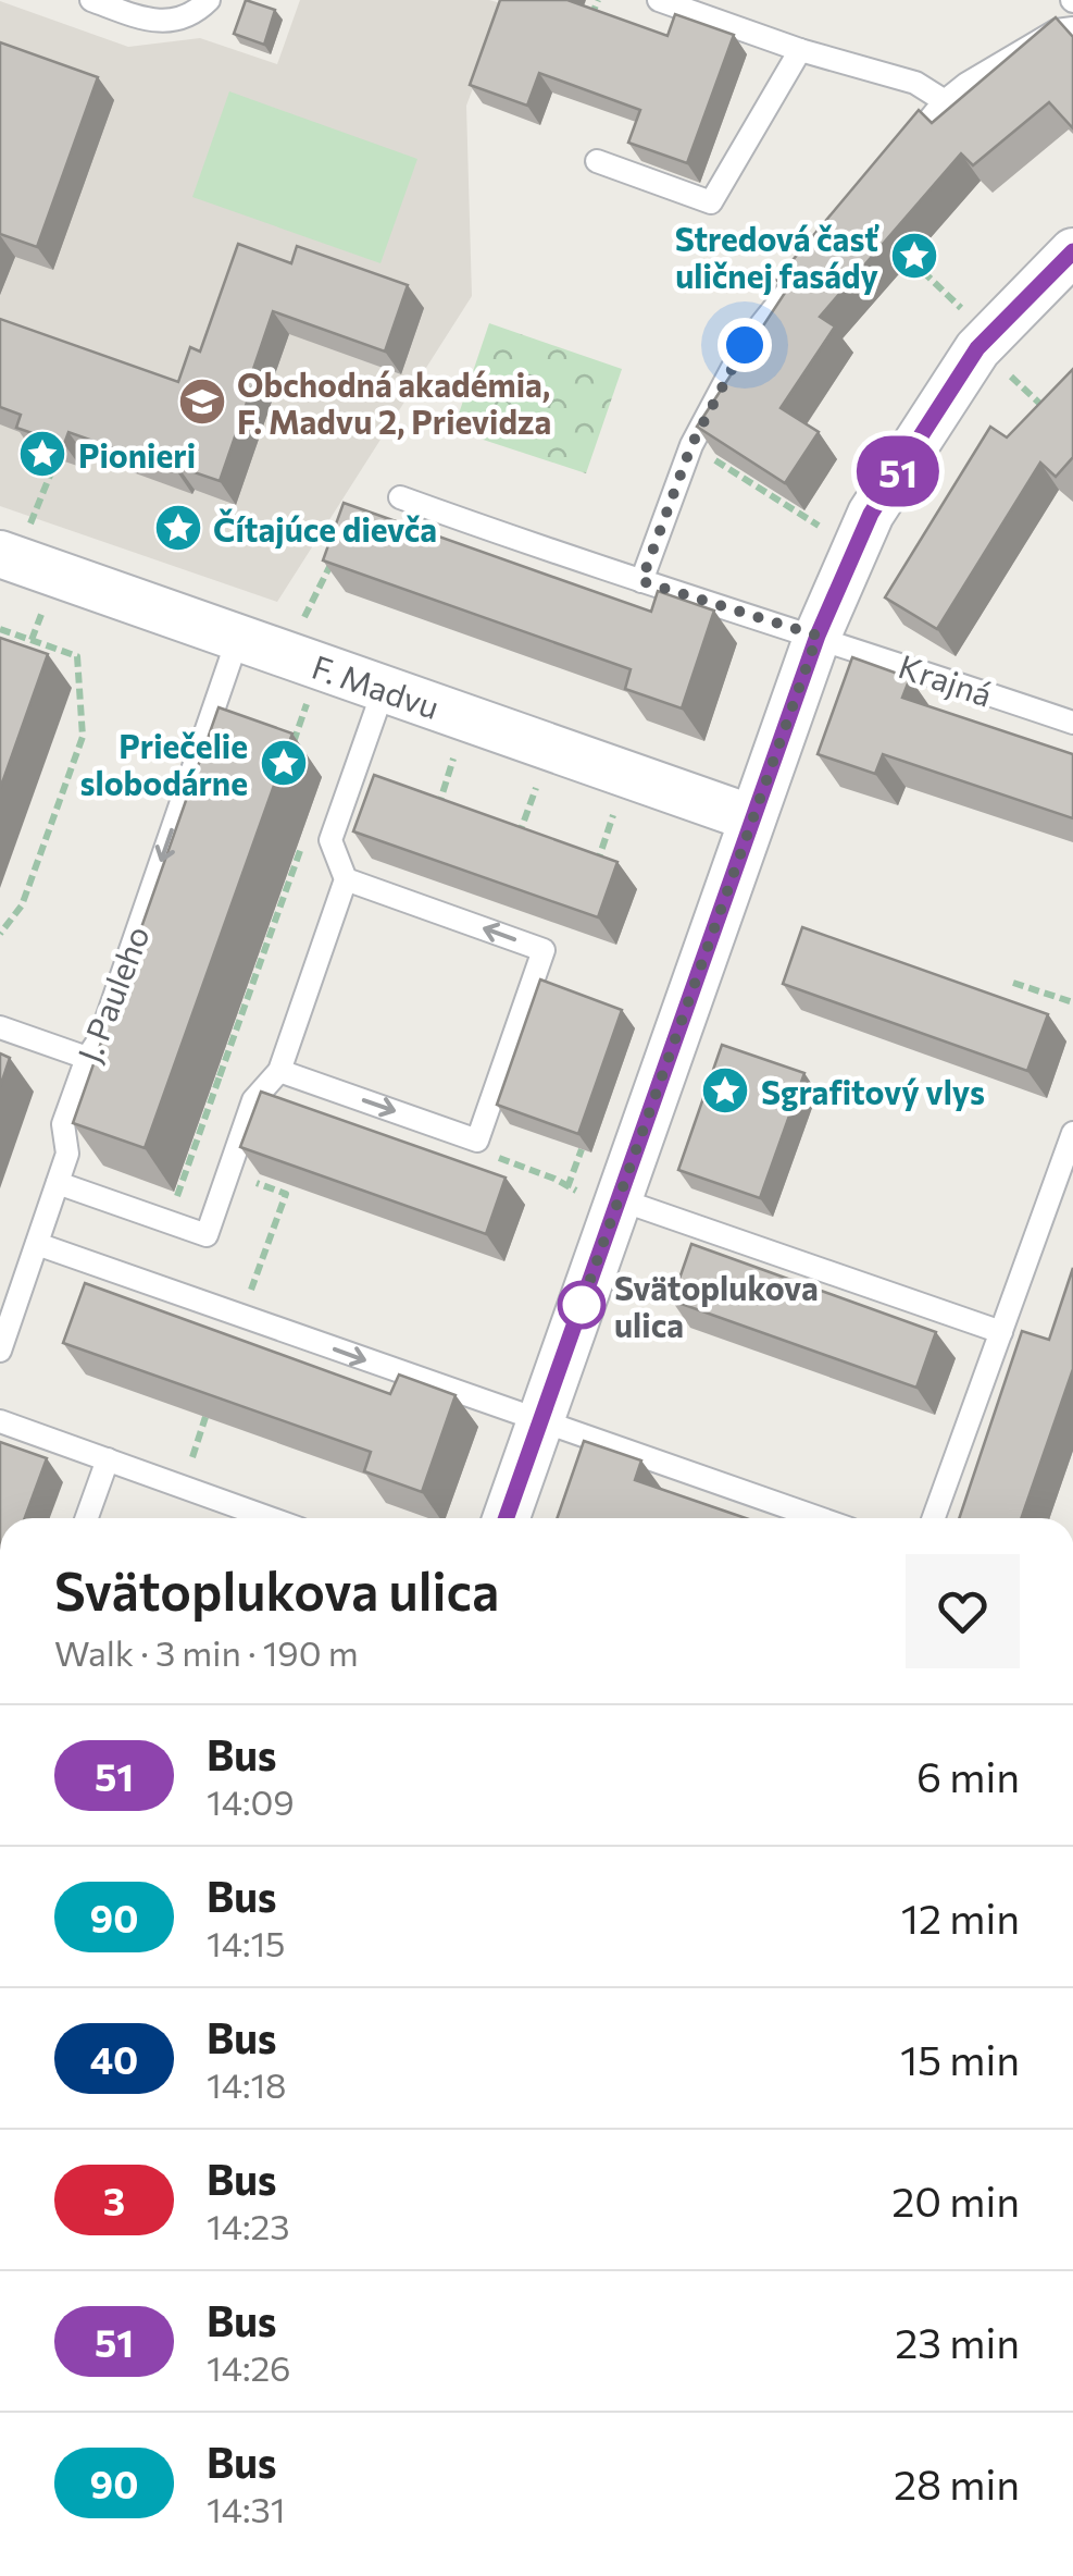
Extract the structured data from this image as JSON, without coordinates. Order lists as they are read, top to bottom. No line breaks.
{"streets":{"street":["F. Madvu"],"lane":["Krajná","J. Pauleho"]},"crossings":[["F. Madvu","J. Pauleho"]],"places":{"place":["Stredová časť uličnej fasády","Pionieri","Čítajúce dievča","Priečelie slobodárne","Sgrafitový vlys"],"school or university":["Obchodná akadémia, F. Madvu 2, Prievidza"],"other":["Svätoplukova ulica"]},"lines":["bus line 51"],"page":{"on_map":"51","heading":["Svätoplukova ulica","Walk · 3 min · 190 m"],"list":[{"mark":"51","name":"Bus","note":"14:09","value":"6 min"},{"mark":"90","name":"Bus","note":"14:15","value":"12 min"},{"mark":"40","name":"Bus","note":"14:18","value":"15 min"},{"mark":"3","name":"Bus","note":"14:23","value":"20 min"},{"mark":"51","name":"Bus","note":"14:26","value":"23 min"},{"mark":"90","name":"Bus","note":"14:31","value":"28 min"}]}}
